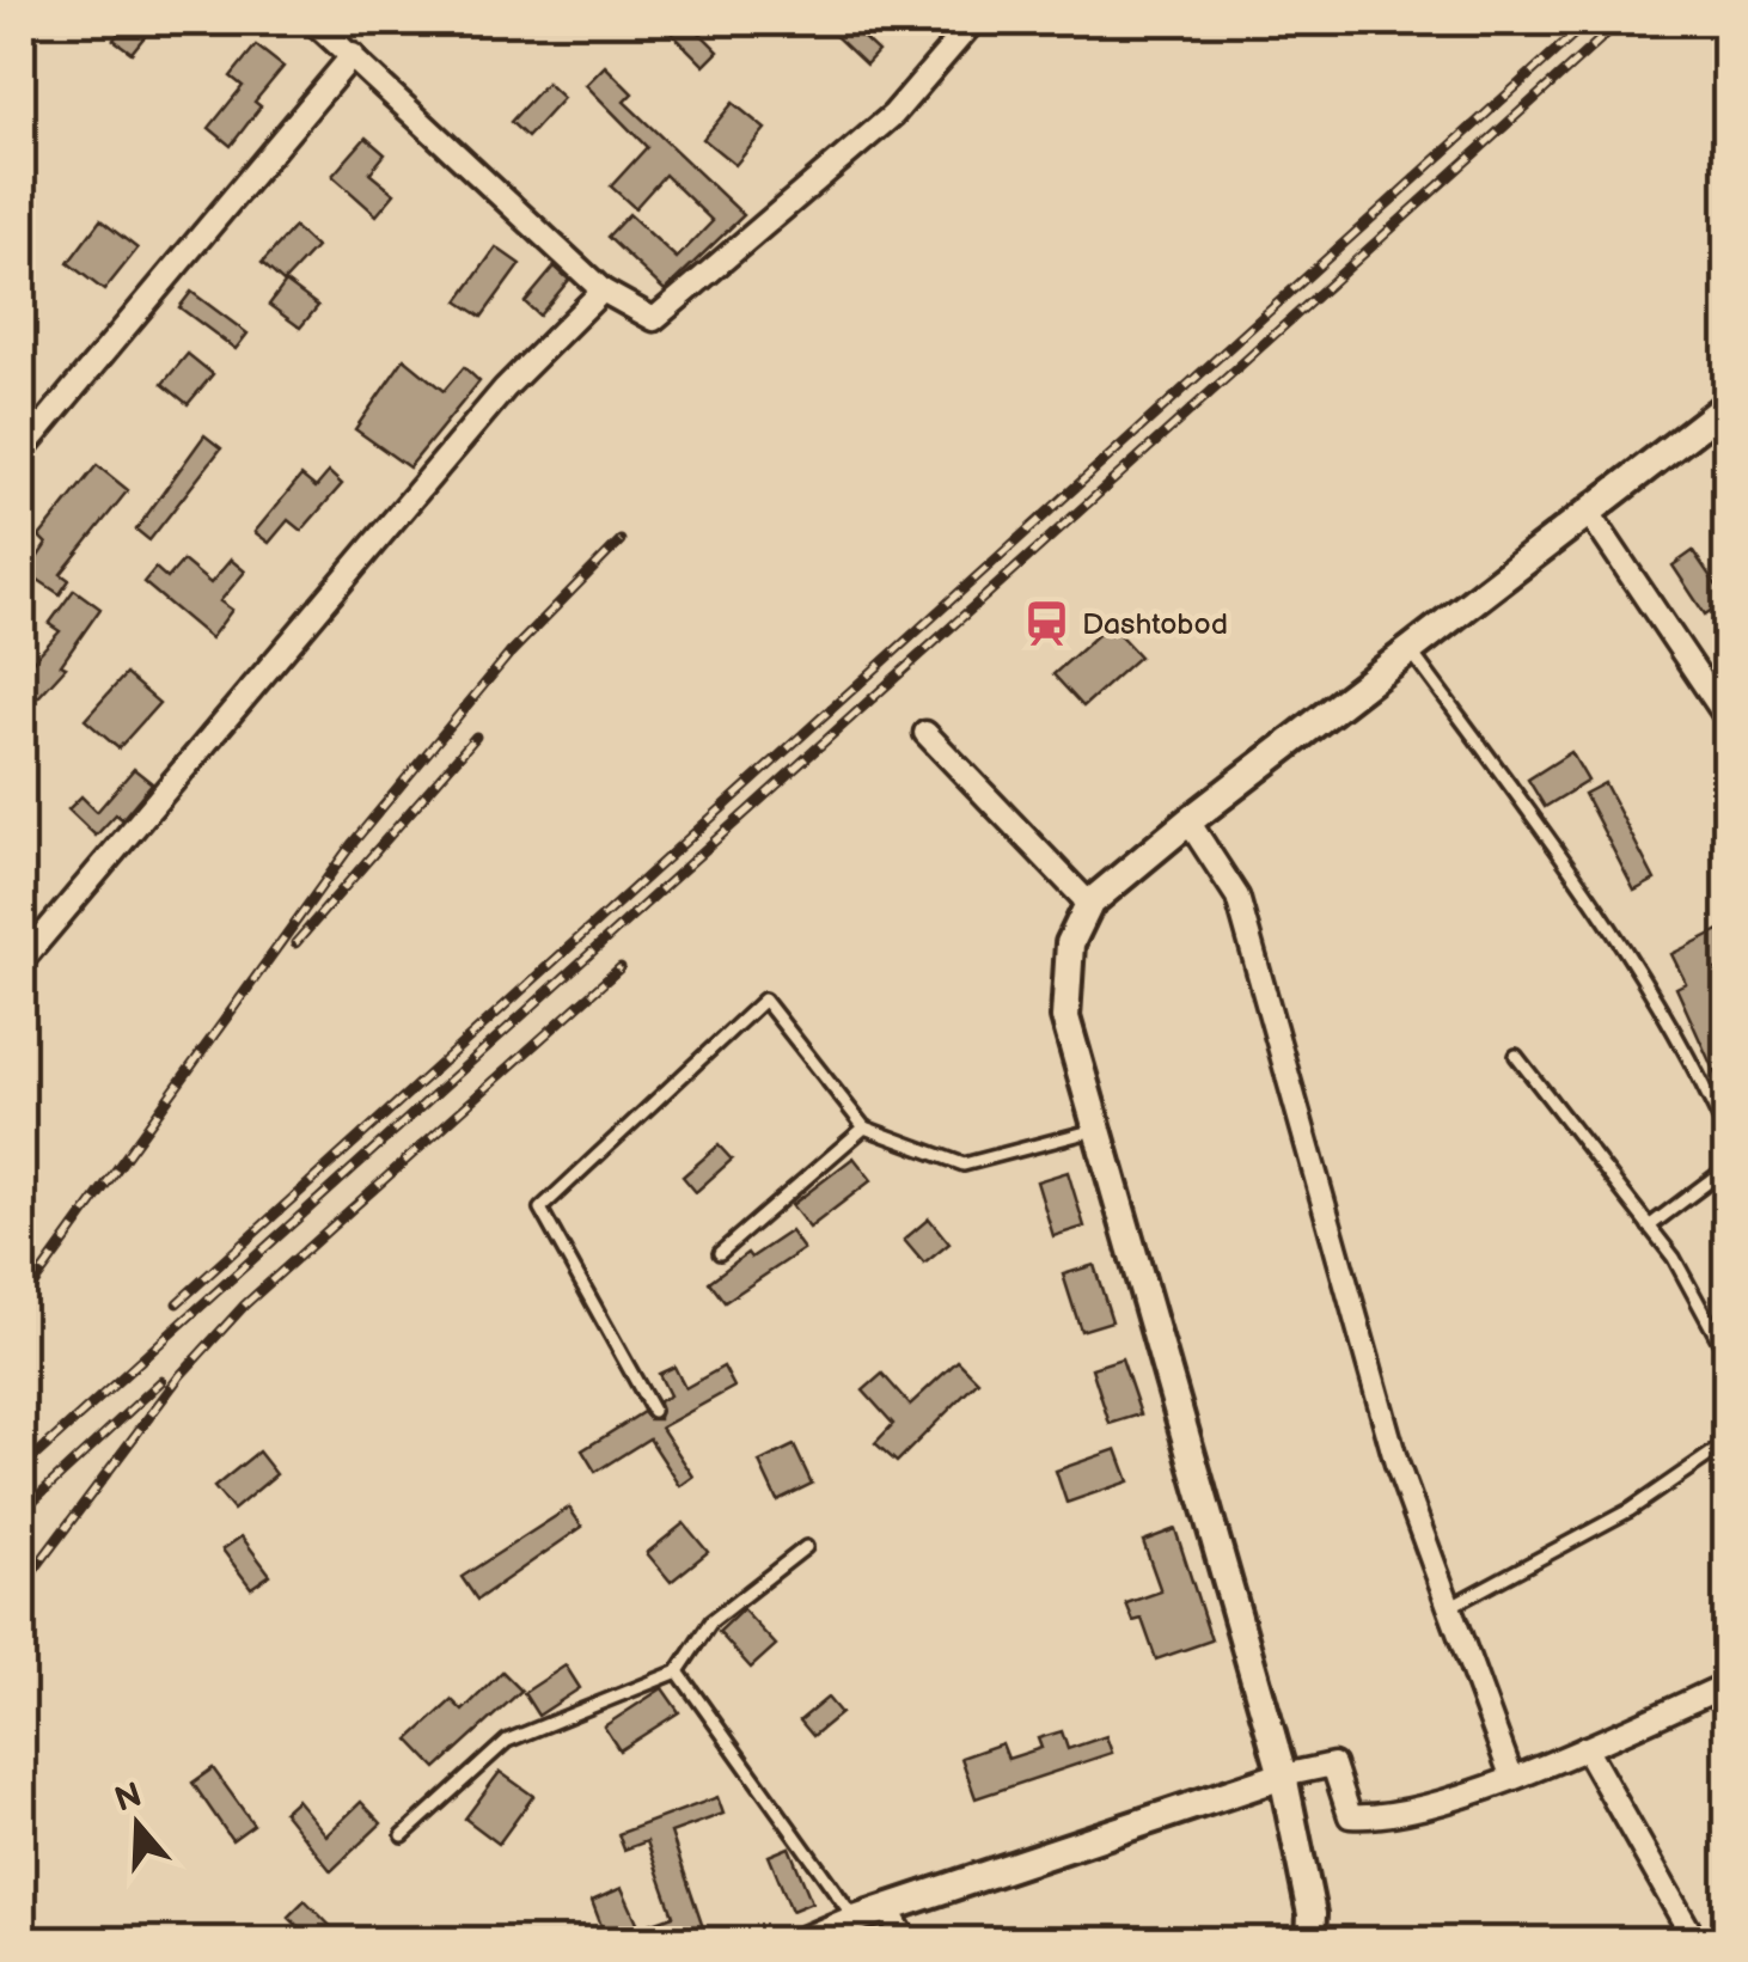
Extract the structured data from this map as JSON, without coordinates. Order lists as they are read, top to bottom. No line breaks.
{"places":{"station":["Dashtobod"]},"north":"top"}
